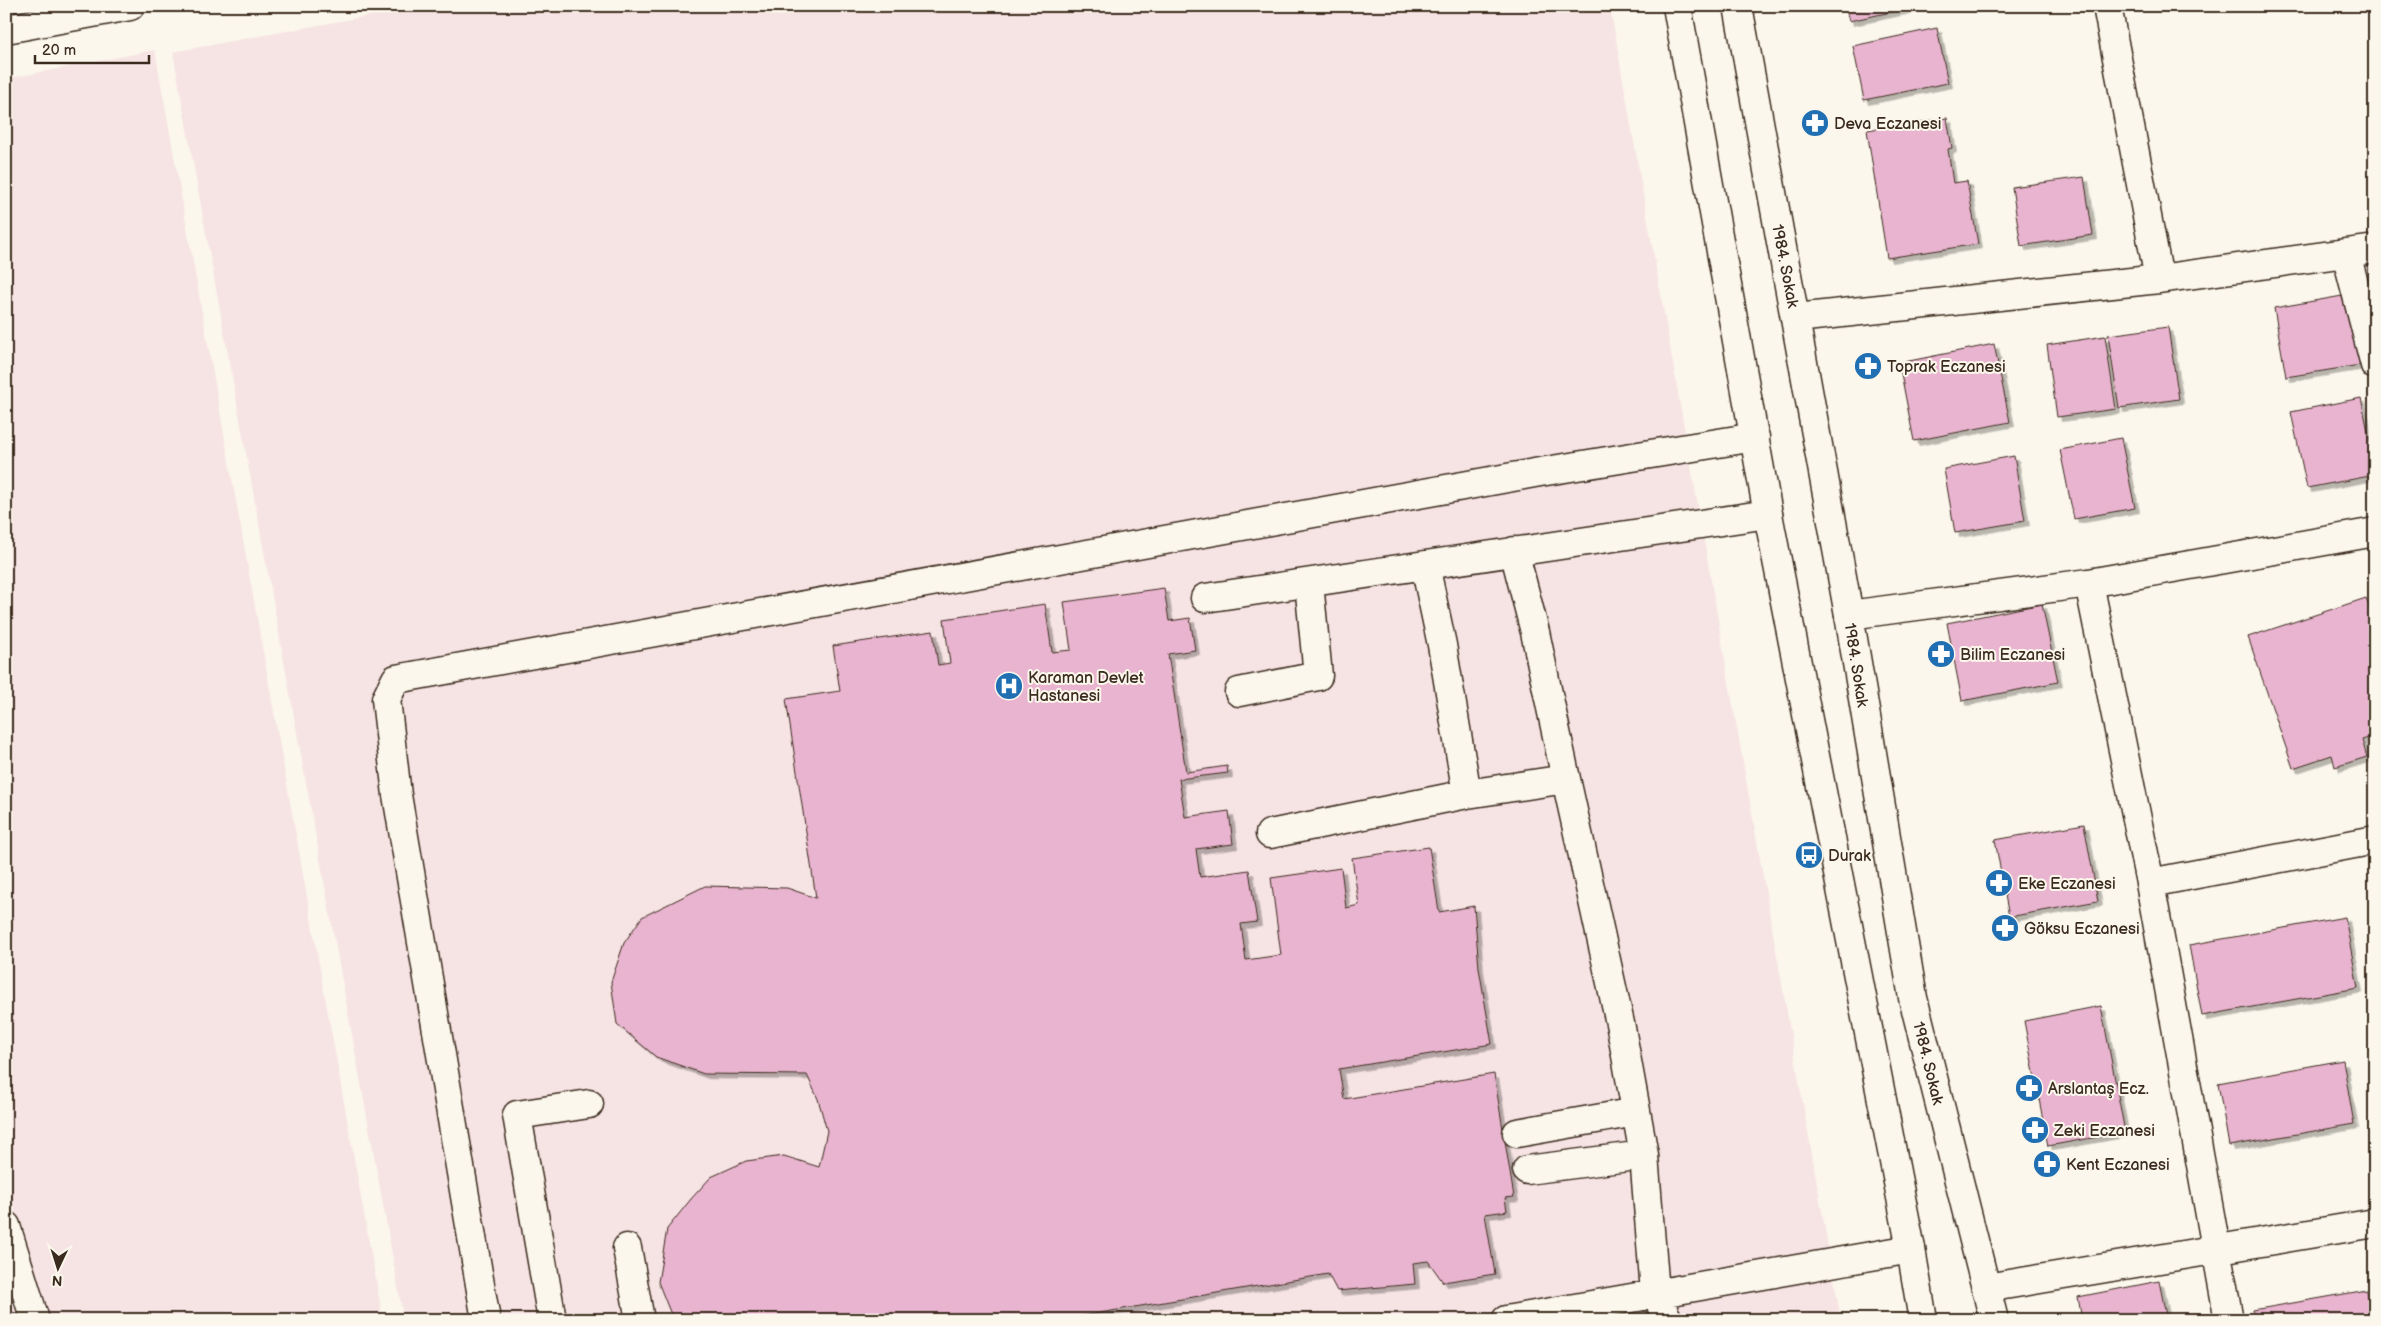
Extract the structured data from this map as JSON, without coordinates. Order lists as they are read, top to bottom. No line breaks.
{"streets":{"street":["1984. Sokak"]},"places":{"pharmacy":["Deva Eczanesi","Toprak Eczanesi","Bilim Eczanesi","Eke Eczanesi","Göksu Eczanesi","Arslantaş Ecz.","Zeki Eczanesi","Kent Eczanesi"],"hospital":["Karaman Devlet Hastanesi"],"bus stop":["Durak"]},"scale_bar":"20 m","north":"bottom"}
